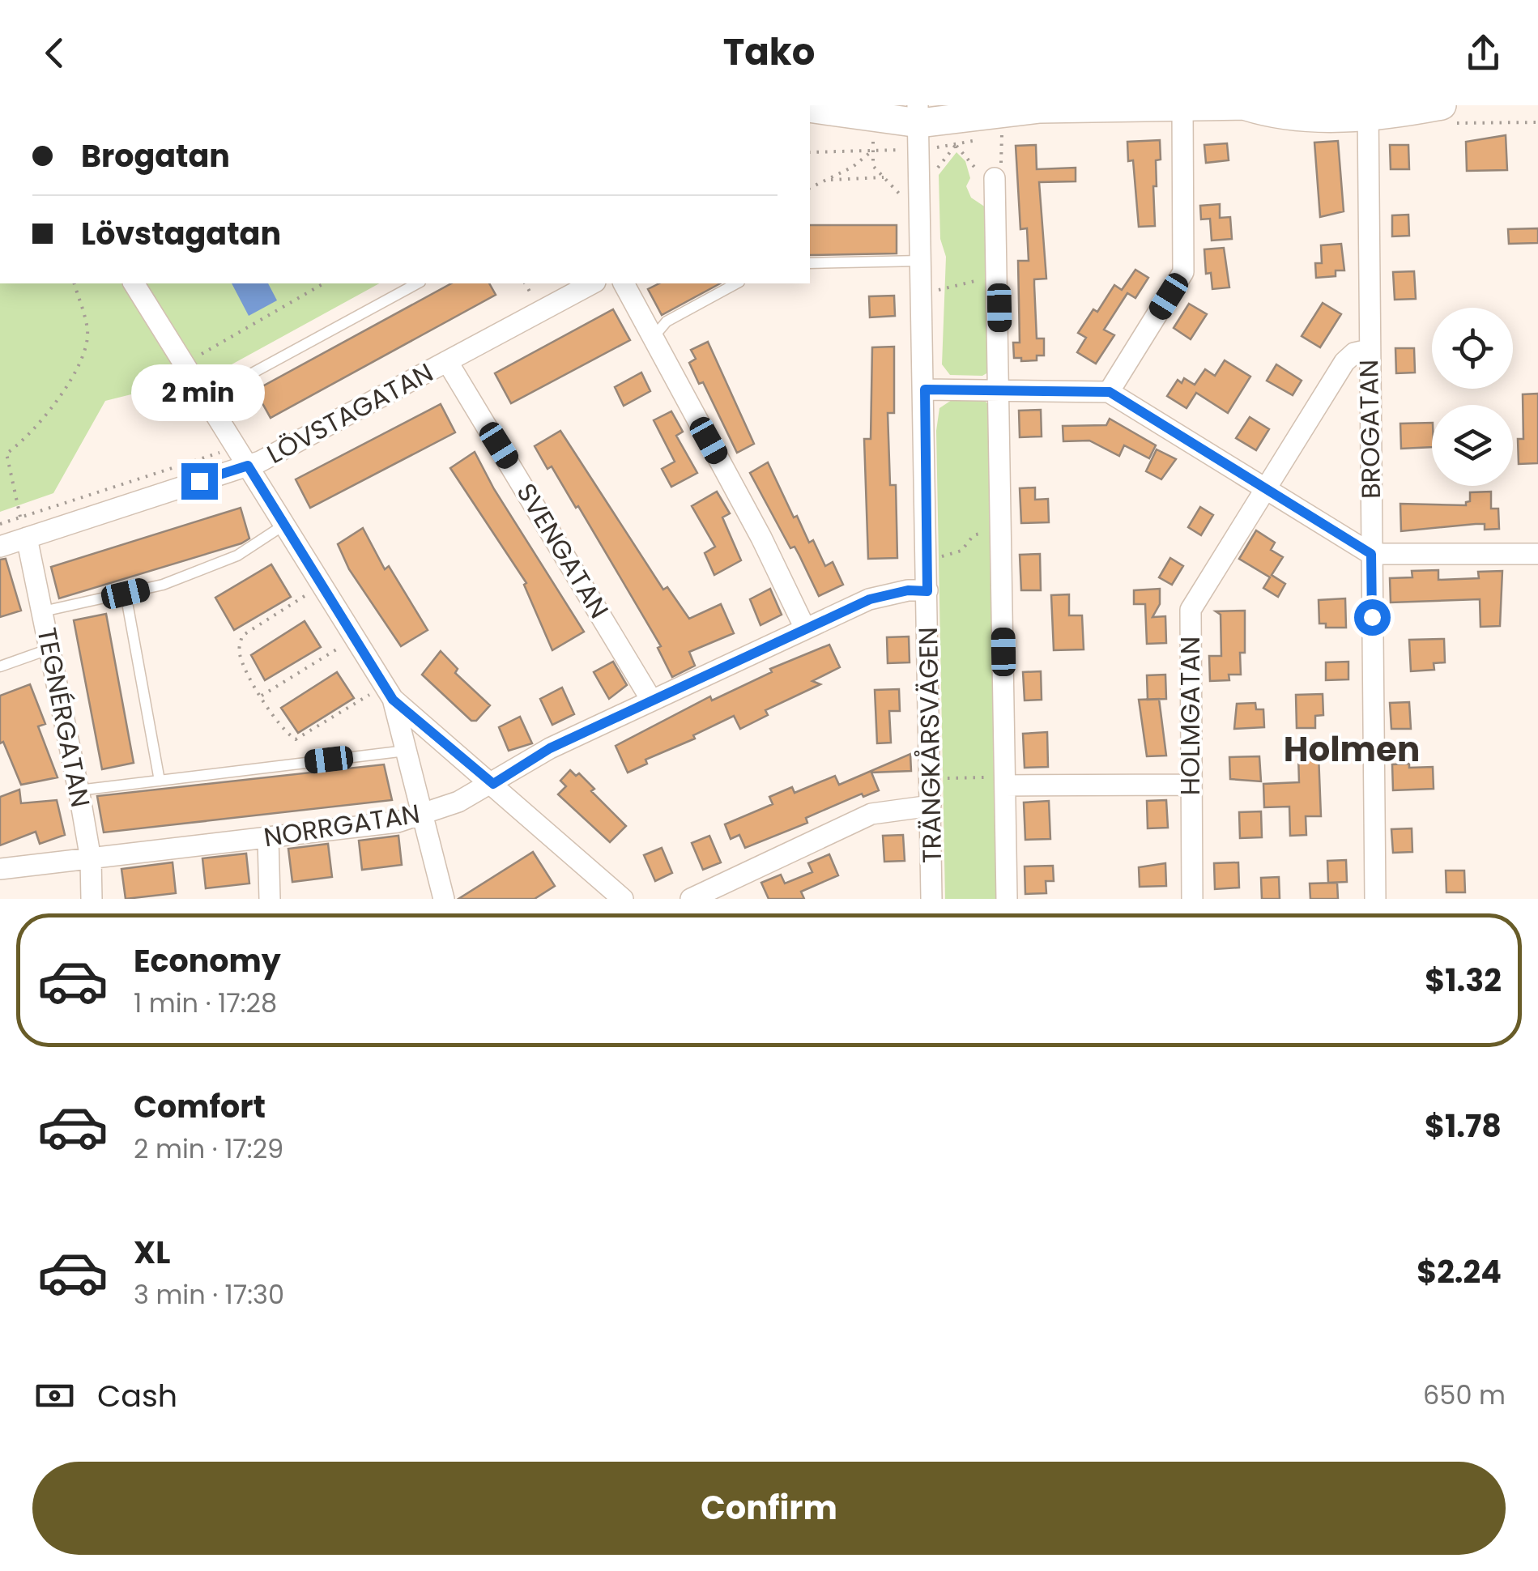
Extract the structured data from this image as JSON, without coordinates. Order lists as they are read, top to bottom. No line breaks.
{"streets":{"street":["LÖVSTAGATAN","BROGATAN","SVENGATAN","HOLMGATAN","TEGNÉRGATAN","TRÄNGKÅRSVÄGEN","NORRGATAN"]},"crossings":[["LÖVSTAGATAN","SVENGATAN"],["LÖVSTAGATAN","TEGNÉRGATAN"],["BROGATAN","HOLMGATAN"],["SVENGATAN","NORRGATAN"],["TEGNÉRGATAN","NORRGATAN"],["TRÄNGKÅRSVÄGEN","NORRGATAN"]],"districts":["Holmen"],"page":{"header":"Tako","banner":["Brogatan","Lövstagatan"],"bubble":"2 min","list":[{"name":"Economy","note":"1 min · 17:28","value":"$1.32"},{"name":"Comfort","note":"2 min · 17:29","value":"$1.78"},{"name":"XL","note":"3 min · 17:30","value":"$2.24"}],"pay":["Cash","650 m"],"buttons":"Confirm"}}
